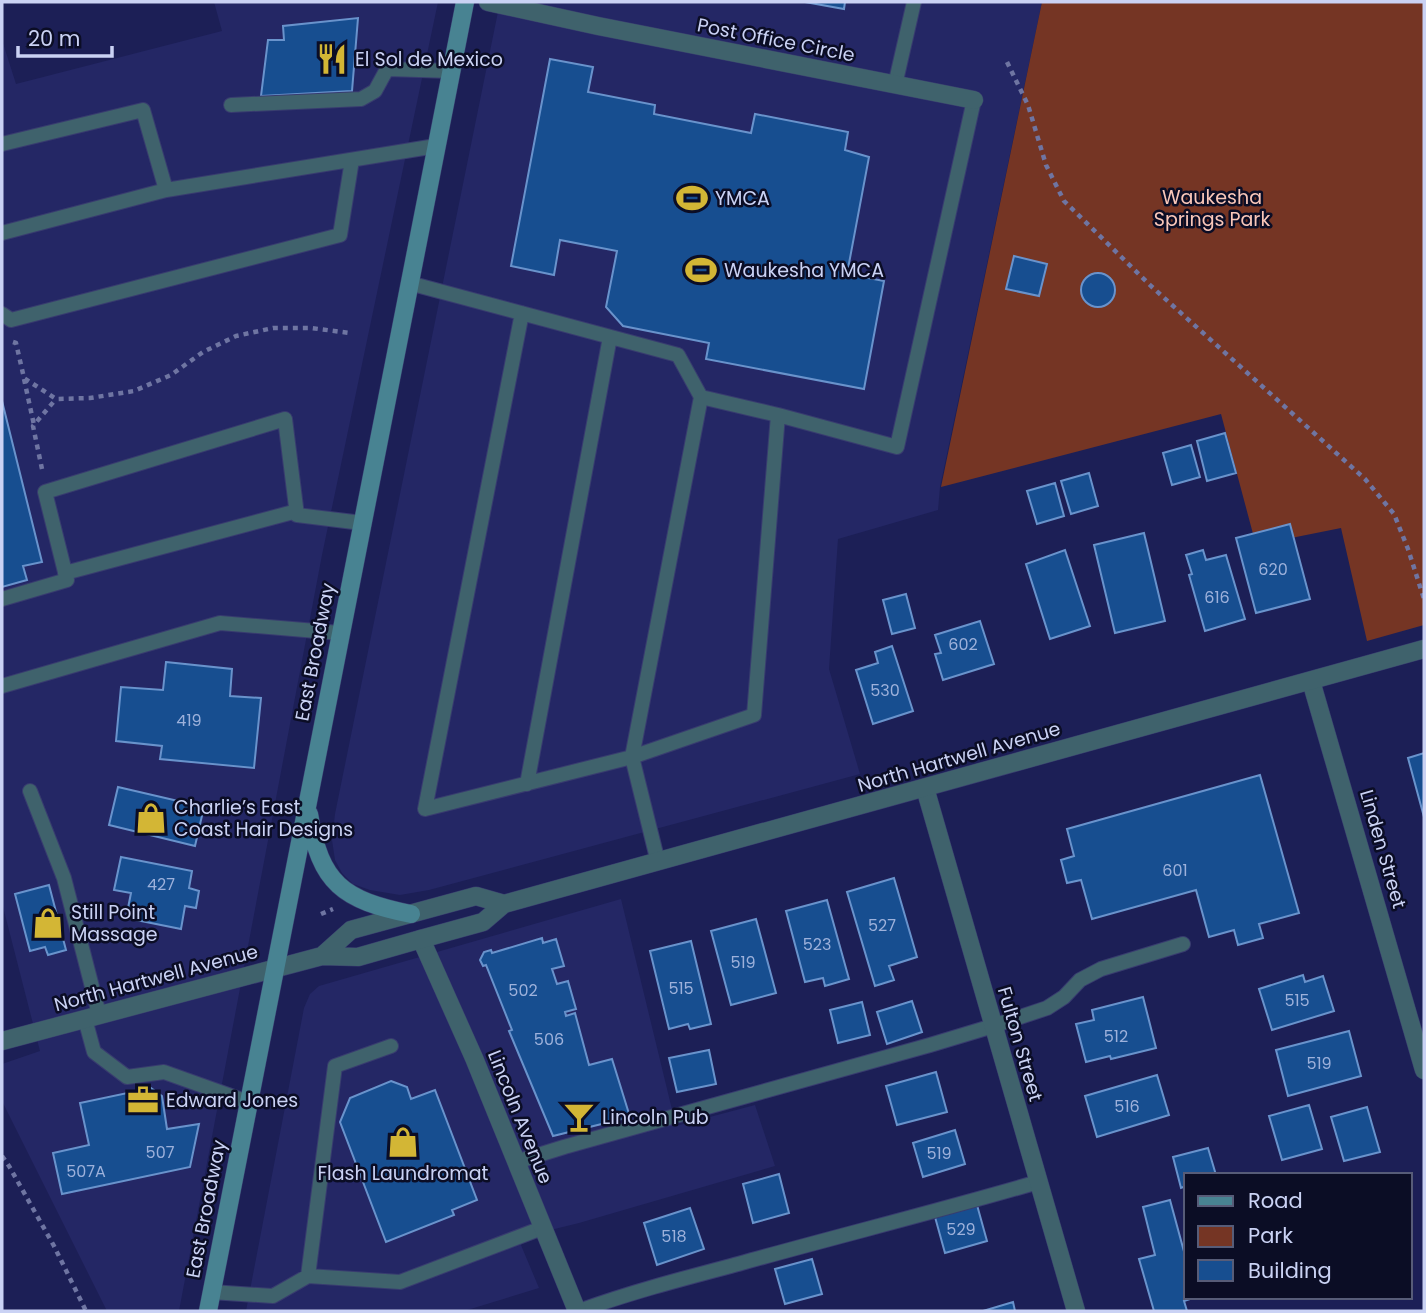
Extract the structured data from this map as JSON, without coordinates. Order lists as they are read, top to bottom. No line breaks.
{"streets":{"main road":["East Broadway"],"street":["Post Office Circle","North Hartwell Avenue","Linden Street","Fulton Street","Lincoln Avenue"]},"crossings":[["East Broadway","North Hartwell Avenue"],["North Hartwell Avenue","Linden Street"],["North Hartwell Avenue","Fulton Street"],["North Hartwell Avenue","Lincoln Avenue"]],"parks":["Waukesha Springs Park"],"places":{"restaurant":["El Sol de Mexico"],"sports":["YMCA","Waukesha YMCA"],"shop":["Charlie’s East Coast Hair Designs","Still Point Massage","Flash Laundromat"],"office":["Edward Jones"],"bar":["Lincoln Pub"]},"house_numbers":["620","616","602","530","419","601","427","527","523","519","515","502","515","512","506","519","516","507","519","507A","529","518"],"legend":["Road","Park","Building"],"scale_bar":"20 m"}
